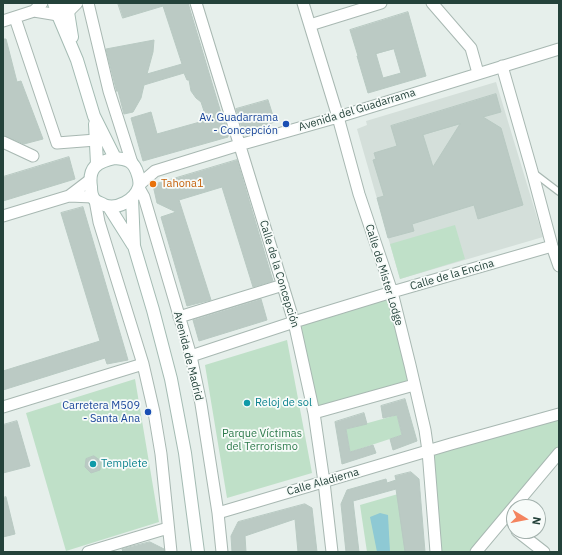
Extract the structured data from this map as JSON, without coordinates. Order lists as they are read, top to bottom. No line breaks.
{"streets":{"main road":["Avenida de Madrid"],"street":["Avenida del Guadarrama","Calle de la Concepción","Calle de Mister Lodge","Calle de la Encina","Calle Aladierna"]},"crossings":[["Avenida del Guadarrama","Calle de la Concepción"],["Avenida del Guadarrama","Calle de Mister Lodge"],["Avenida del Guadarrama","Avenida de Madrid"],["Calle de la Concepción","Calle de la Encina"],["Calle de la Concepción","Calle Aladierna"],["Calle de Mister Lodge","Calle de la Encina"],["Calle de Mister Lodge","Calle Aladierna"],["Calle de la Encina","Avenida de Madrid"],["Avenida de Madrid","Calle Aladierna"]],"parks":["Parque Víctimas del Terrorismo"],"places":["Av. Guadarrama - Concepción","Tahona1","Reloj de sol","Carretera M509 - Santa Ana","Templete"],"north":"right"}
